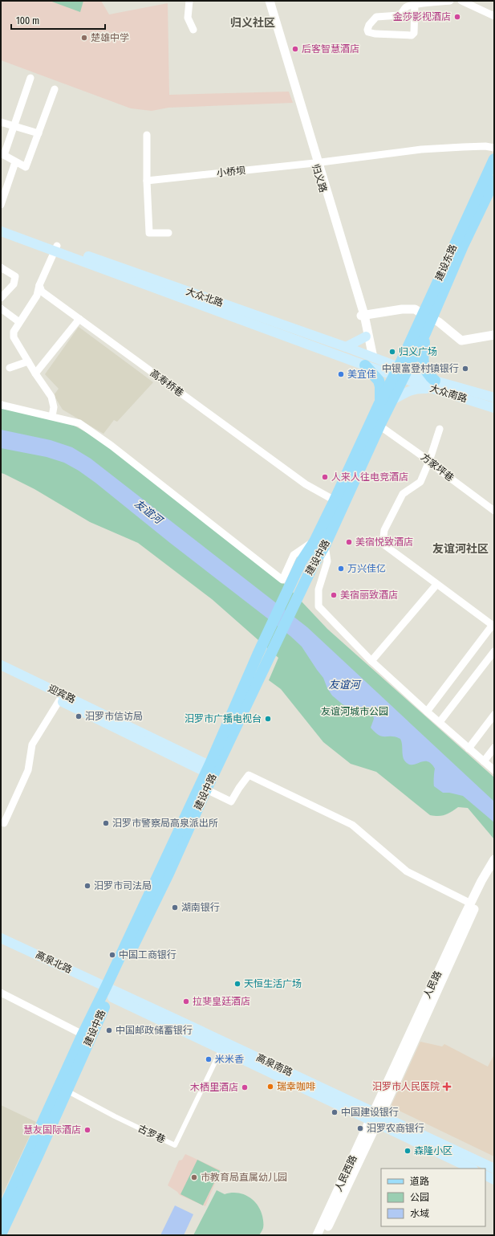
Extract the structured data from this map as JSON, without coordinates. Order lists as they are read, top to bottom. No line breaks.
{"streets":{"main road":["建设东路","大众北路","大众南路","建设中路","迎宾路","高泉北路","高泉南路"],"street":["小桥坝","归义路","高寿桥巷","方家坪巷","人民路","古罗巷","人民西路"]},"crossings":[["小桥坝","归义路"],["建设东路","大众北路"],["建设东路","大众南路"],["建设东路","建设中路"],["大众北路","大众南路"],["大众北路","建设中路"],["高寿桥巷","建设中路"],["大众南路","建设中路"],["方家坪巷","建设中路"],["建设中路","迎宾路"],["建设中路","高泉北路"],["建设中路","高泉南路"],["建设中路","古罗巷"],["高泉北路","高泉南路"],["人民路","高泉南路"],["人民路","人民西路"],["高泉南路","古罗巷"],["高泉南路","人民西路"]],"districts":["归义社区","友谊河社区"],"water":["友谊河"],"parks":["友谊河城市公园"],"places":{"other":["金莎影视酒店","楚雄中学","后客智慧酒店","归义广场","中银富登村镇银行","美宜佳","人来人往电竞酒店","美宿悦致酒店","万兴佳亿","美宿丽致酒店","汨罗市信访局","汨罗市广播电视台","汨罗市警察局高泉派出所","汨罗市司法局","湖南银行","中国工商银行","天恒生活广场","拉斐皇廷酒店","中国邮政储蓄银行","米米香","瑞幸咖啡","木栖里酒店","中国建设银行","汨罗农商银行","慧友国际酒店","森隆小区","市教育局直属幼儿园"],"health":["汨罗市人民医院"]},"legend":["道路","公园","水域"],"scale_bar":"100 m"}
